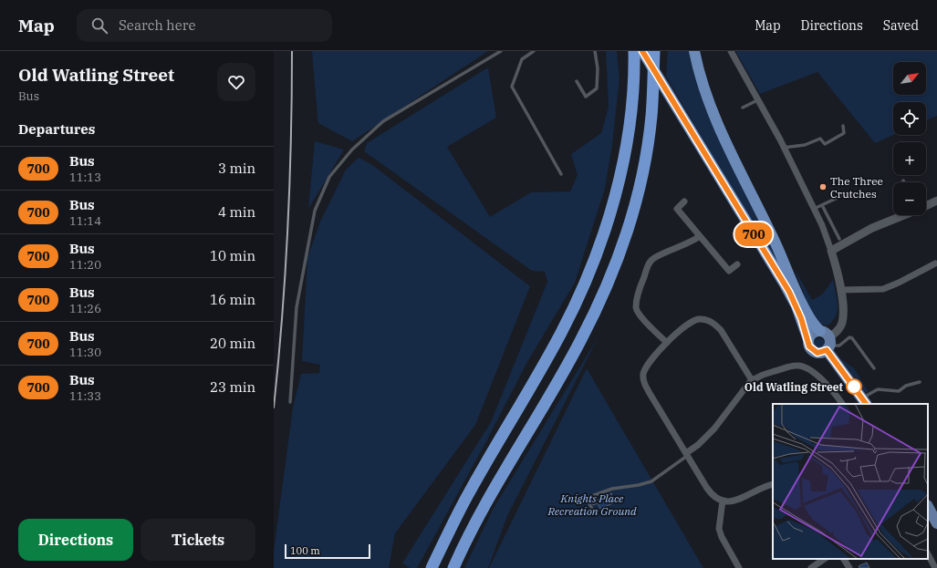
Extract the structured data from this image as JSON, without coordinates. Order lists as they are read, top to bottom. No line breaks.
{"parks":["Knights Place Recreation Ground"],"places":["The Three Crutches","Old Watling Street"],"lines":["bus line 700"],"scale_bar":"100 m","north":"top right","page":{"header":"Map","search":"Search here","nav":["Map","Directions","Saved"],"heading":[["Old Watling Street","Bus"],"Departures"],"on_map":"700","map_buttons":["+","−"],"list":[{"mark":"700","name":"Bus","note":"11:13","value":"3 min"},{"mark":"700","name":"Bus","note":"11:14","value":"4 min"},{"mark":"700","name":"Bus","note":"11:20","value":"10 min"},{"mark":"700","name":"Bus","note":"11:26","value":"16 min"},{"mark":"700","name":"Bus","note":"11:30","value":"20 min"},{"mark":"700","name":"Bus","note":"11:33","value":"23 min"}],"buttons":["Directions","Tickets"],"scale":"100 m"}}
